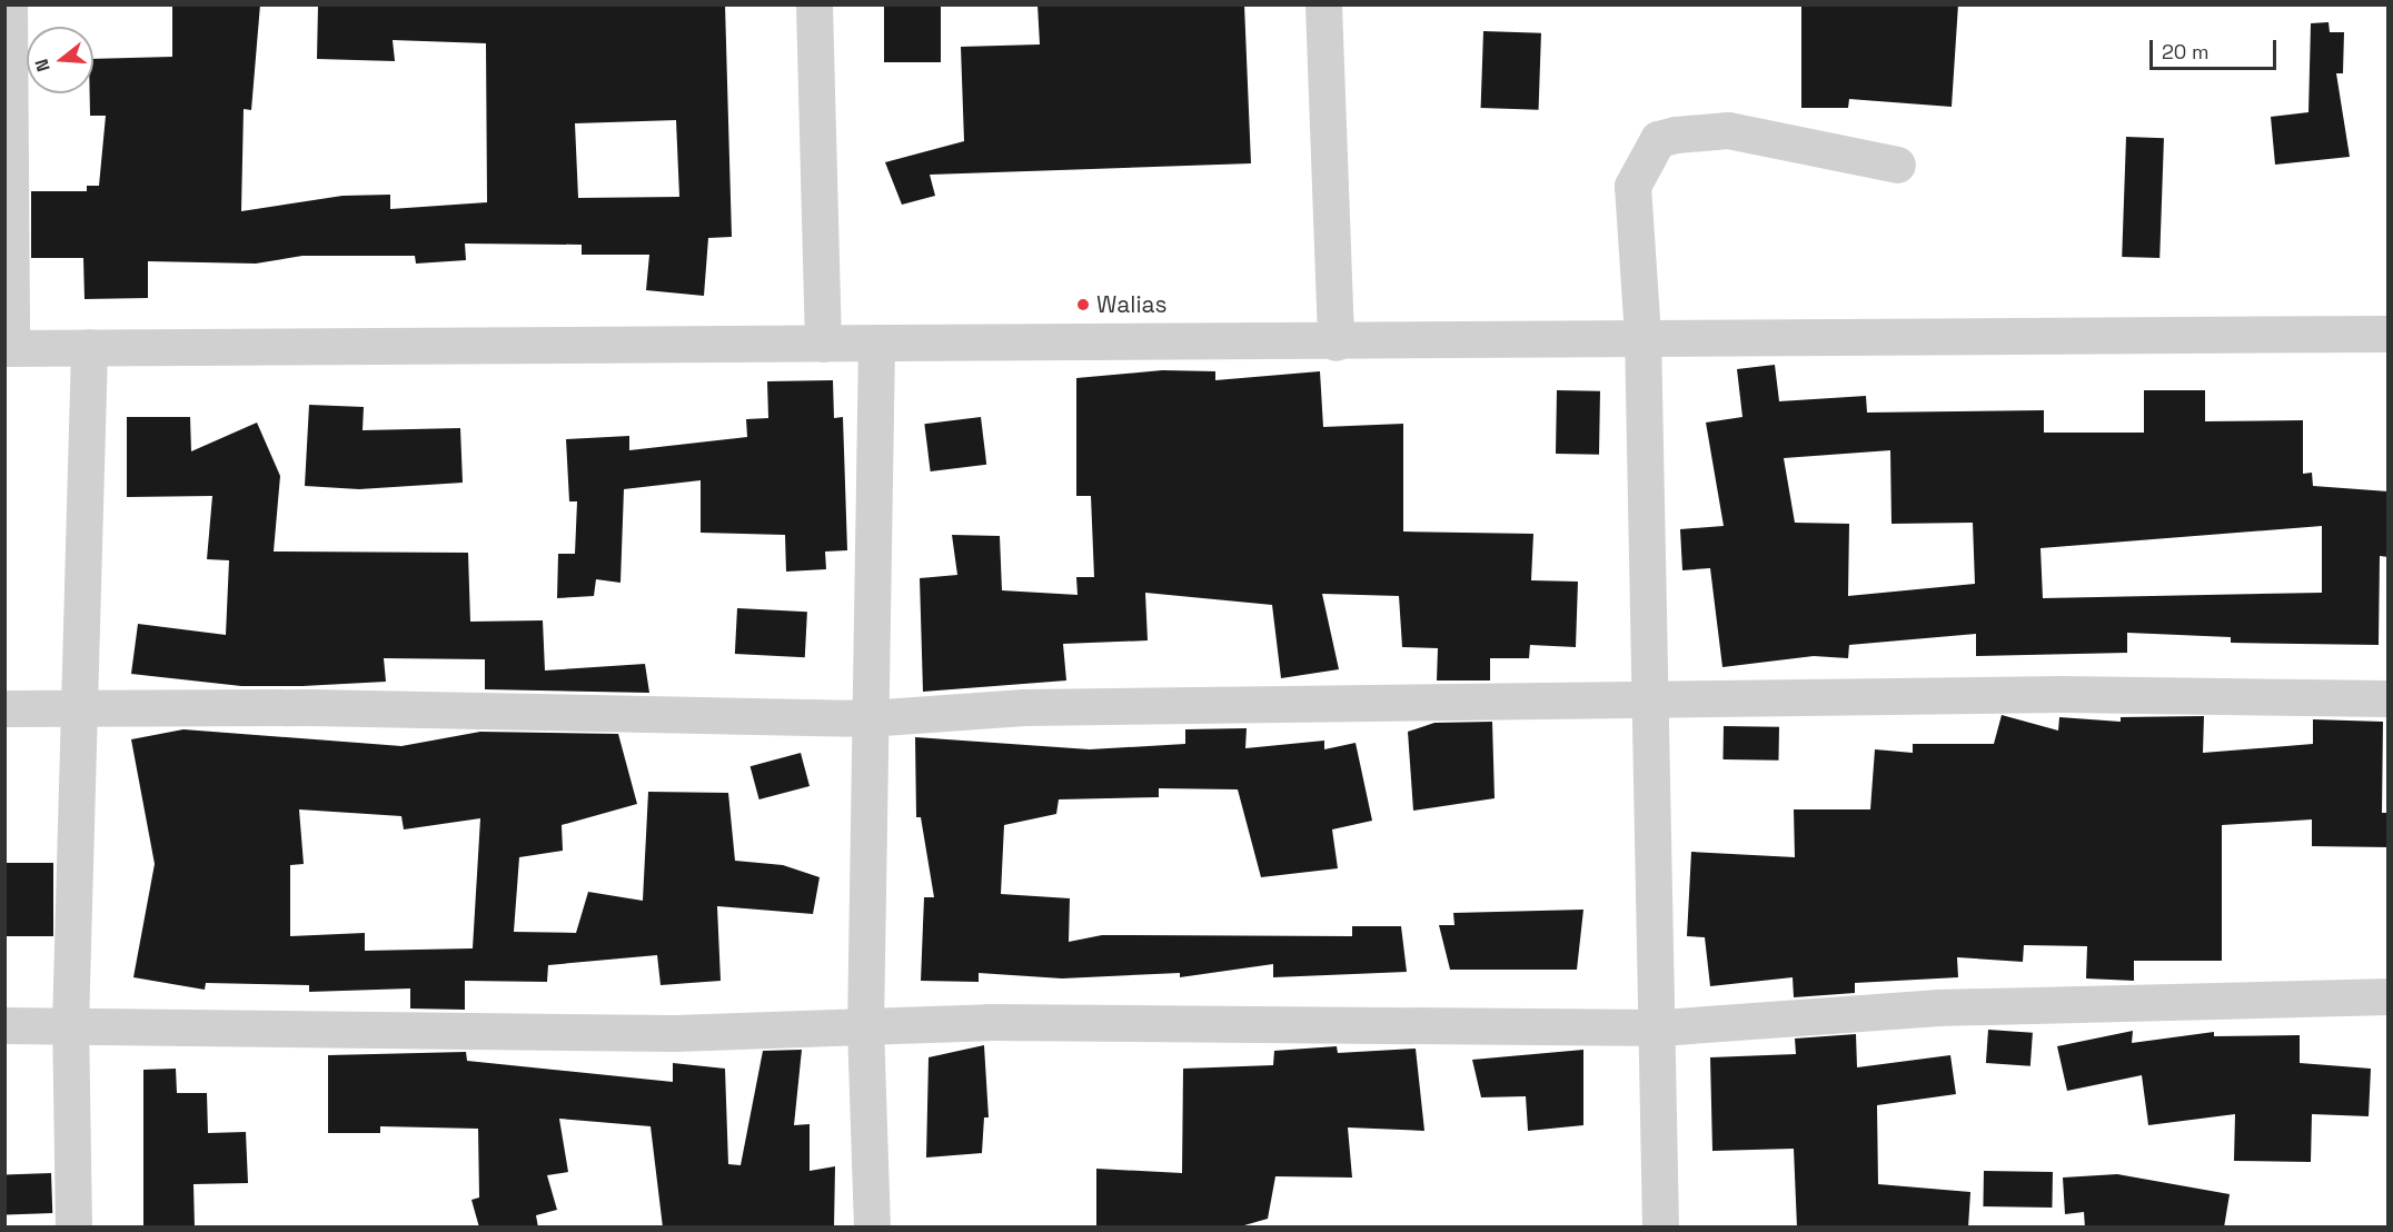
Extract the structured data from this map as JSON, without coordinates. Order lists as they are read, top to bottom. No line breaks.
{"places":["Walias"],"scale_bar":"20 m","north":"left"}
